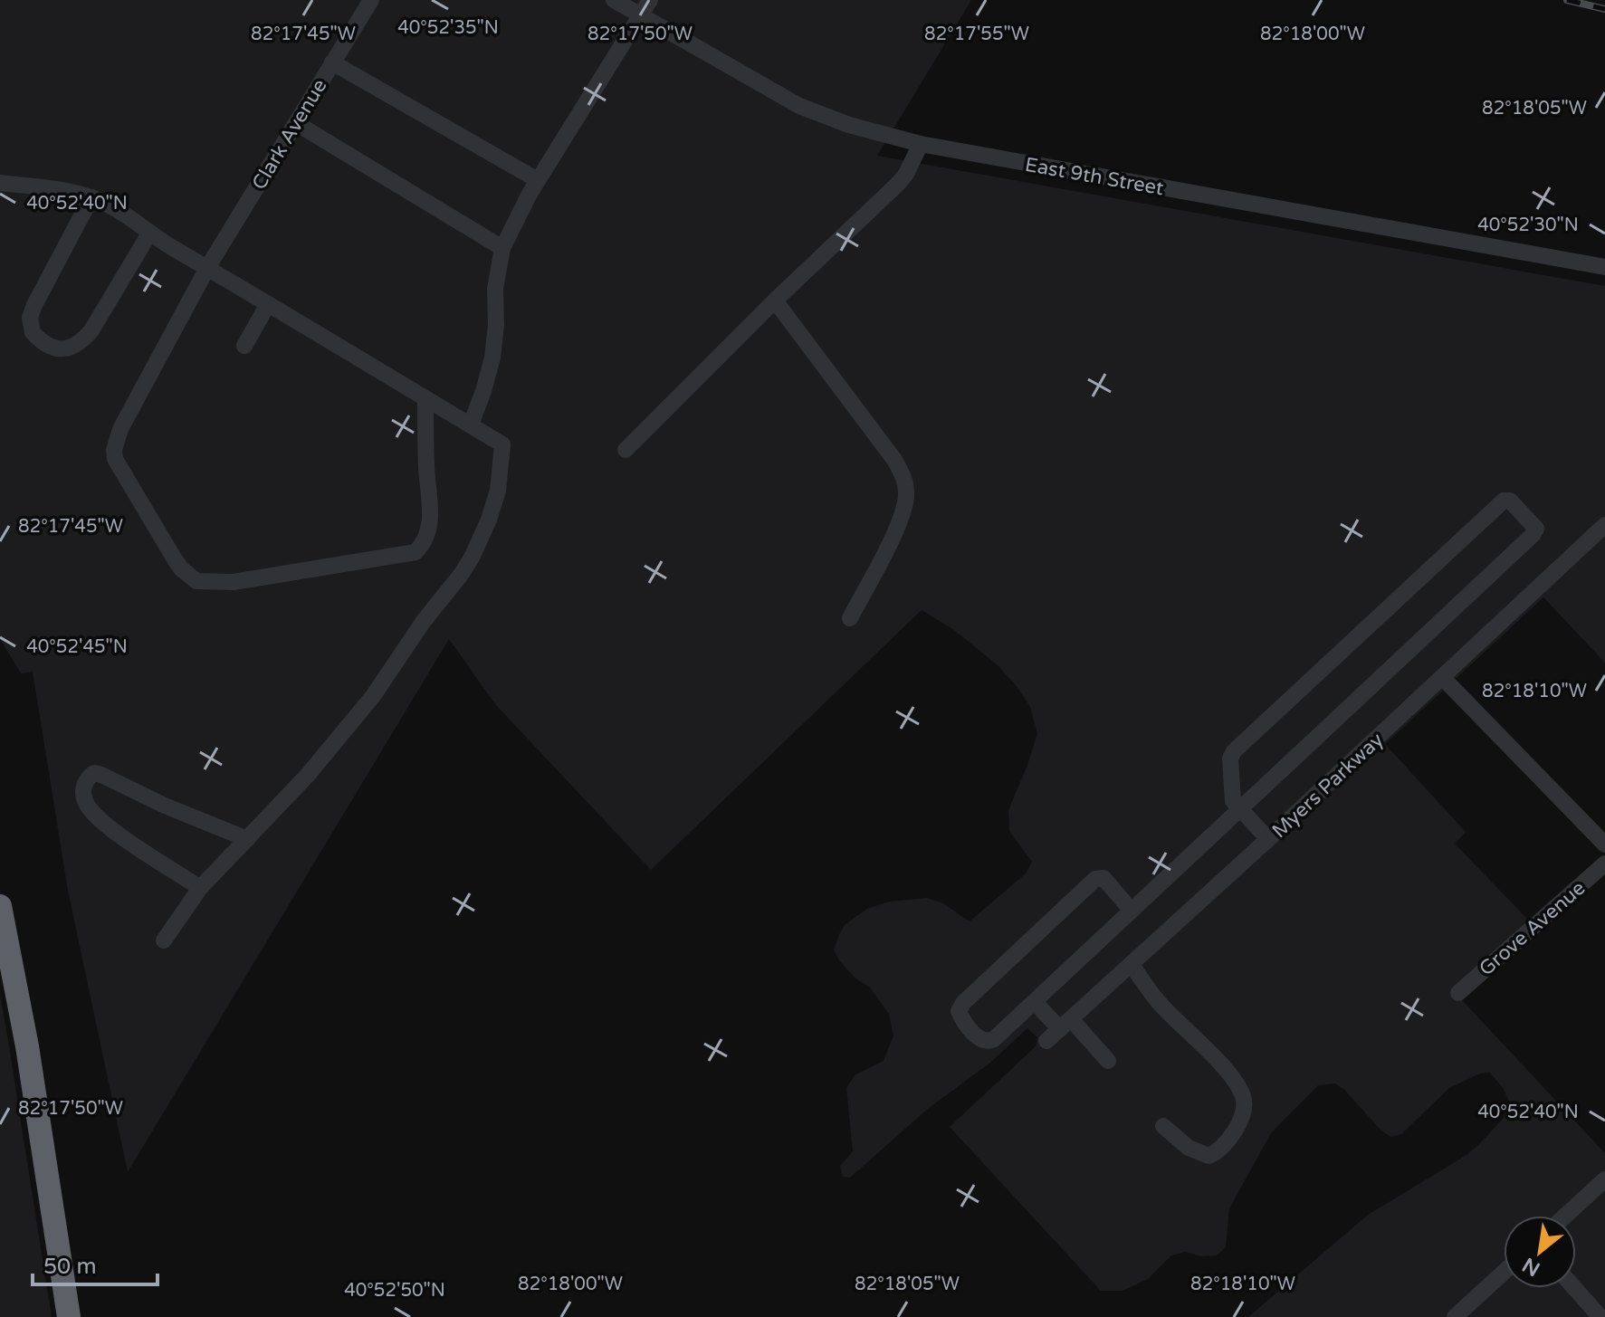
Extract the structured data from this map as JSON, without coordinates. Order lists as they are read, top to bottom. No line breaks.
{"streets":{"street":["Clark Avenue","East 9th Street","Myers Parkway","Grove Avenue"]},"scale_bar":"50 m","north":"bottom left","coordinates":["40°52'35\"N","82°17'45\"W","82°17'50\"W","82°17'55\"W","82°18'00\"W","82°18'05\"W","40°52'40\"N","40°52'30\"N","40°52'45\"N","82°18'10\"W","40°52'50\"N"]}
